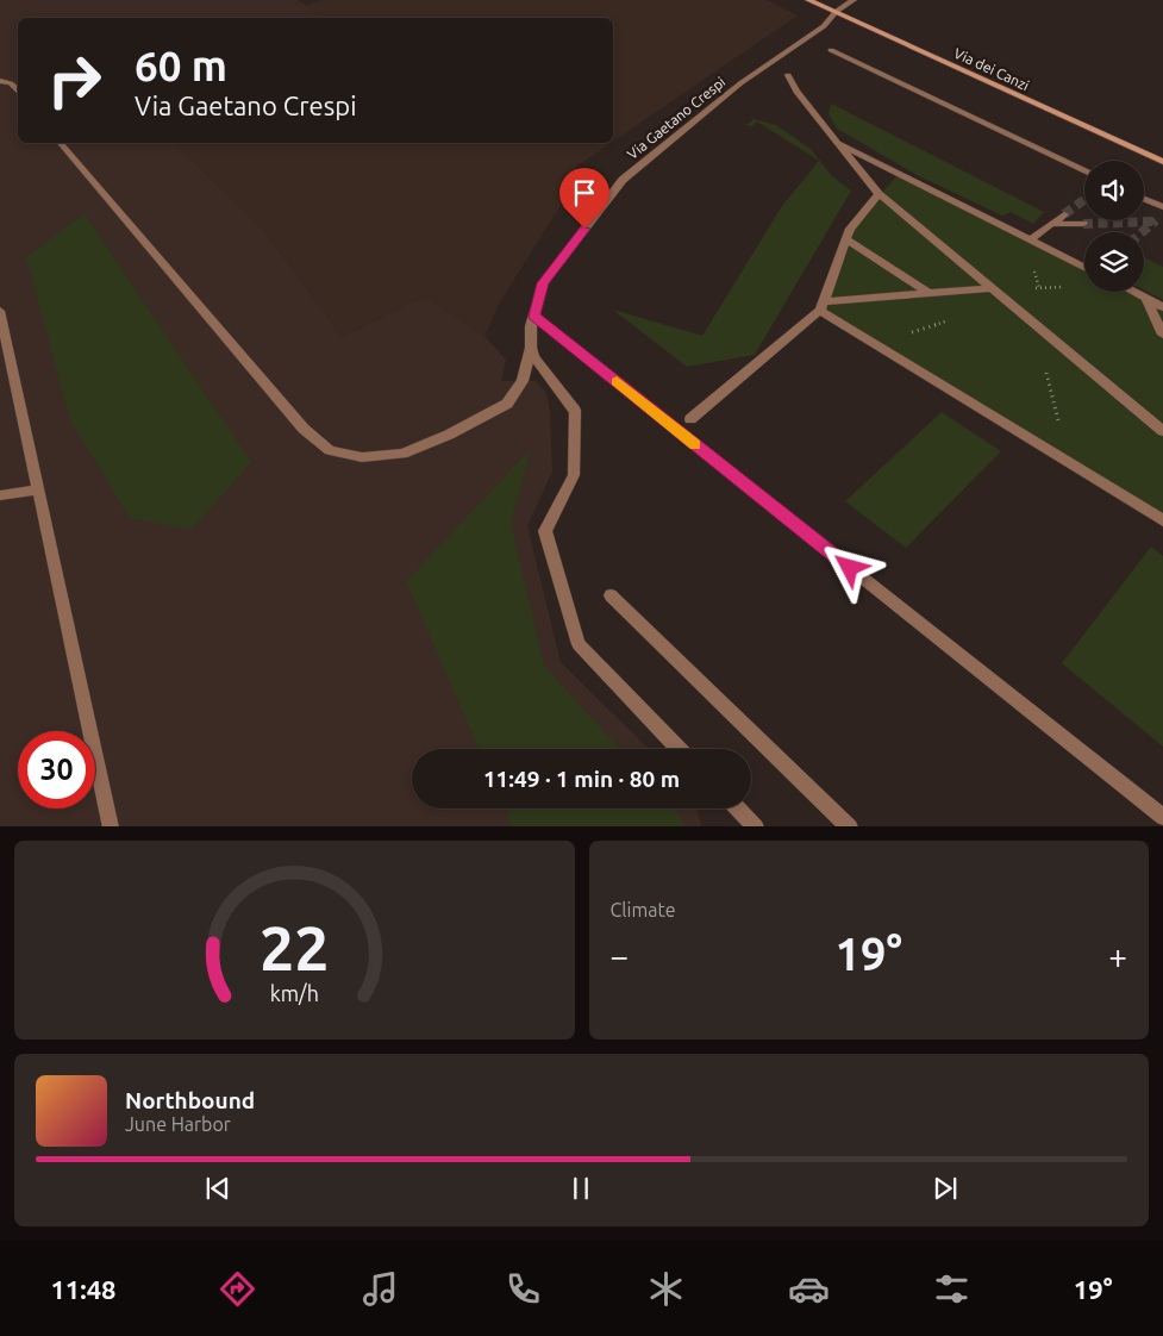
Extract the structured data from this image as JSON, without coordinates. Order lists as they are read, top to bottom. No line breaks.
{"streets":{"street":["Via dei Canzi","Via Gaetano Crespi"]},"crossings":[["Via dei Canzi","Via Gaetano Crespi"]],"page":{"turn":["60 m","Via Gaetano Crespi"],"limit":"30","trip":"11:49 · 1 min · 80 m","tile":"Climate","heat":["−","19°","+"],"song":["Northbound","June Harbor"],"tabs":["11:48","19°"],"gauge":["22","km/h"]}}
